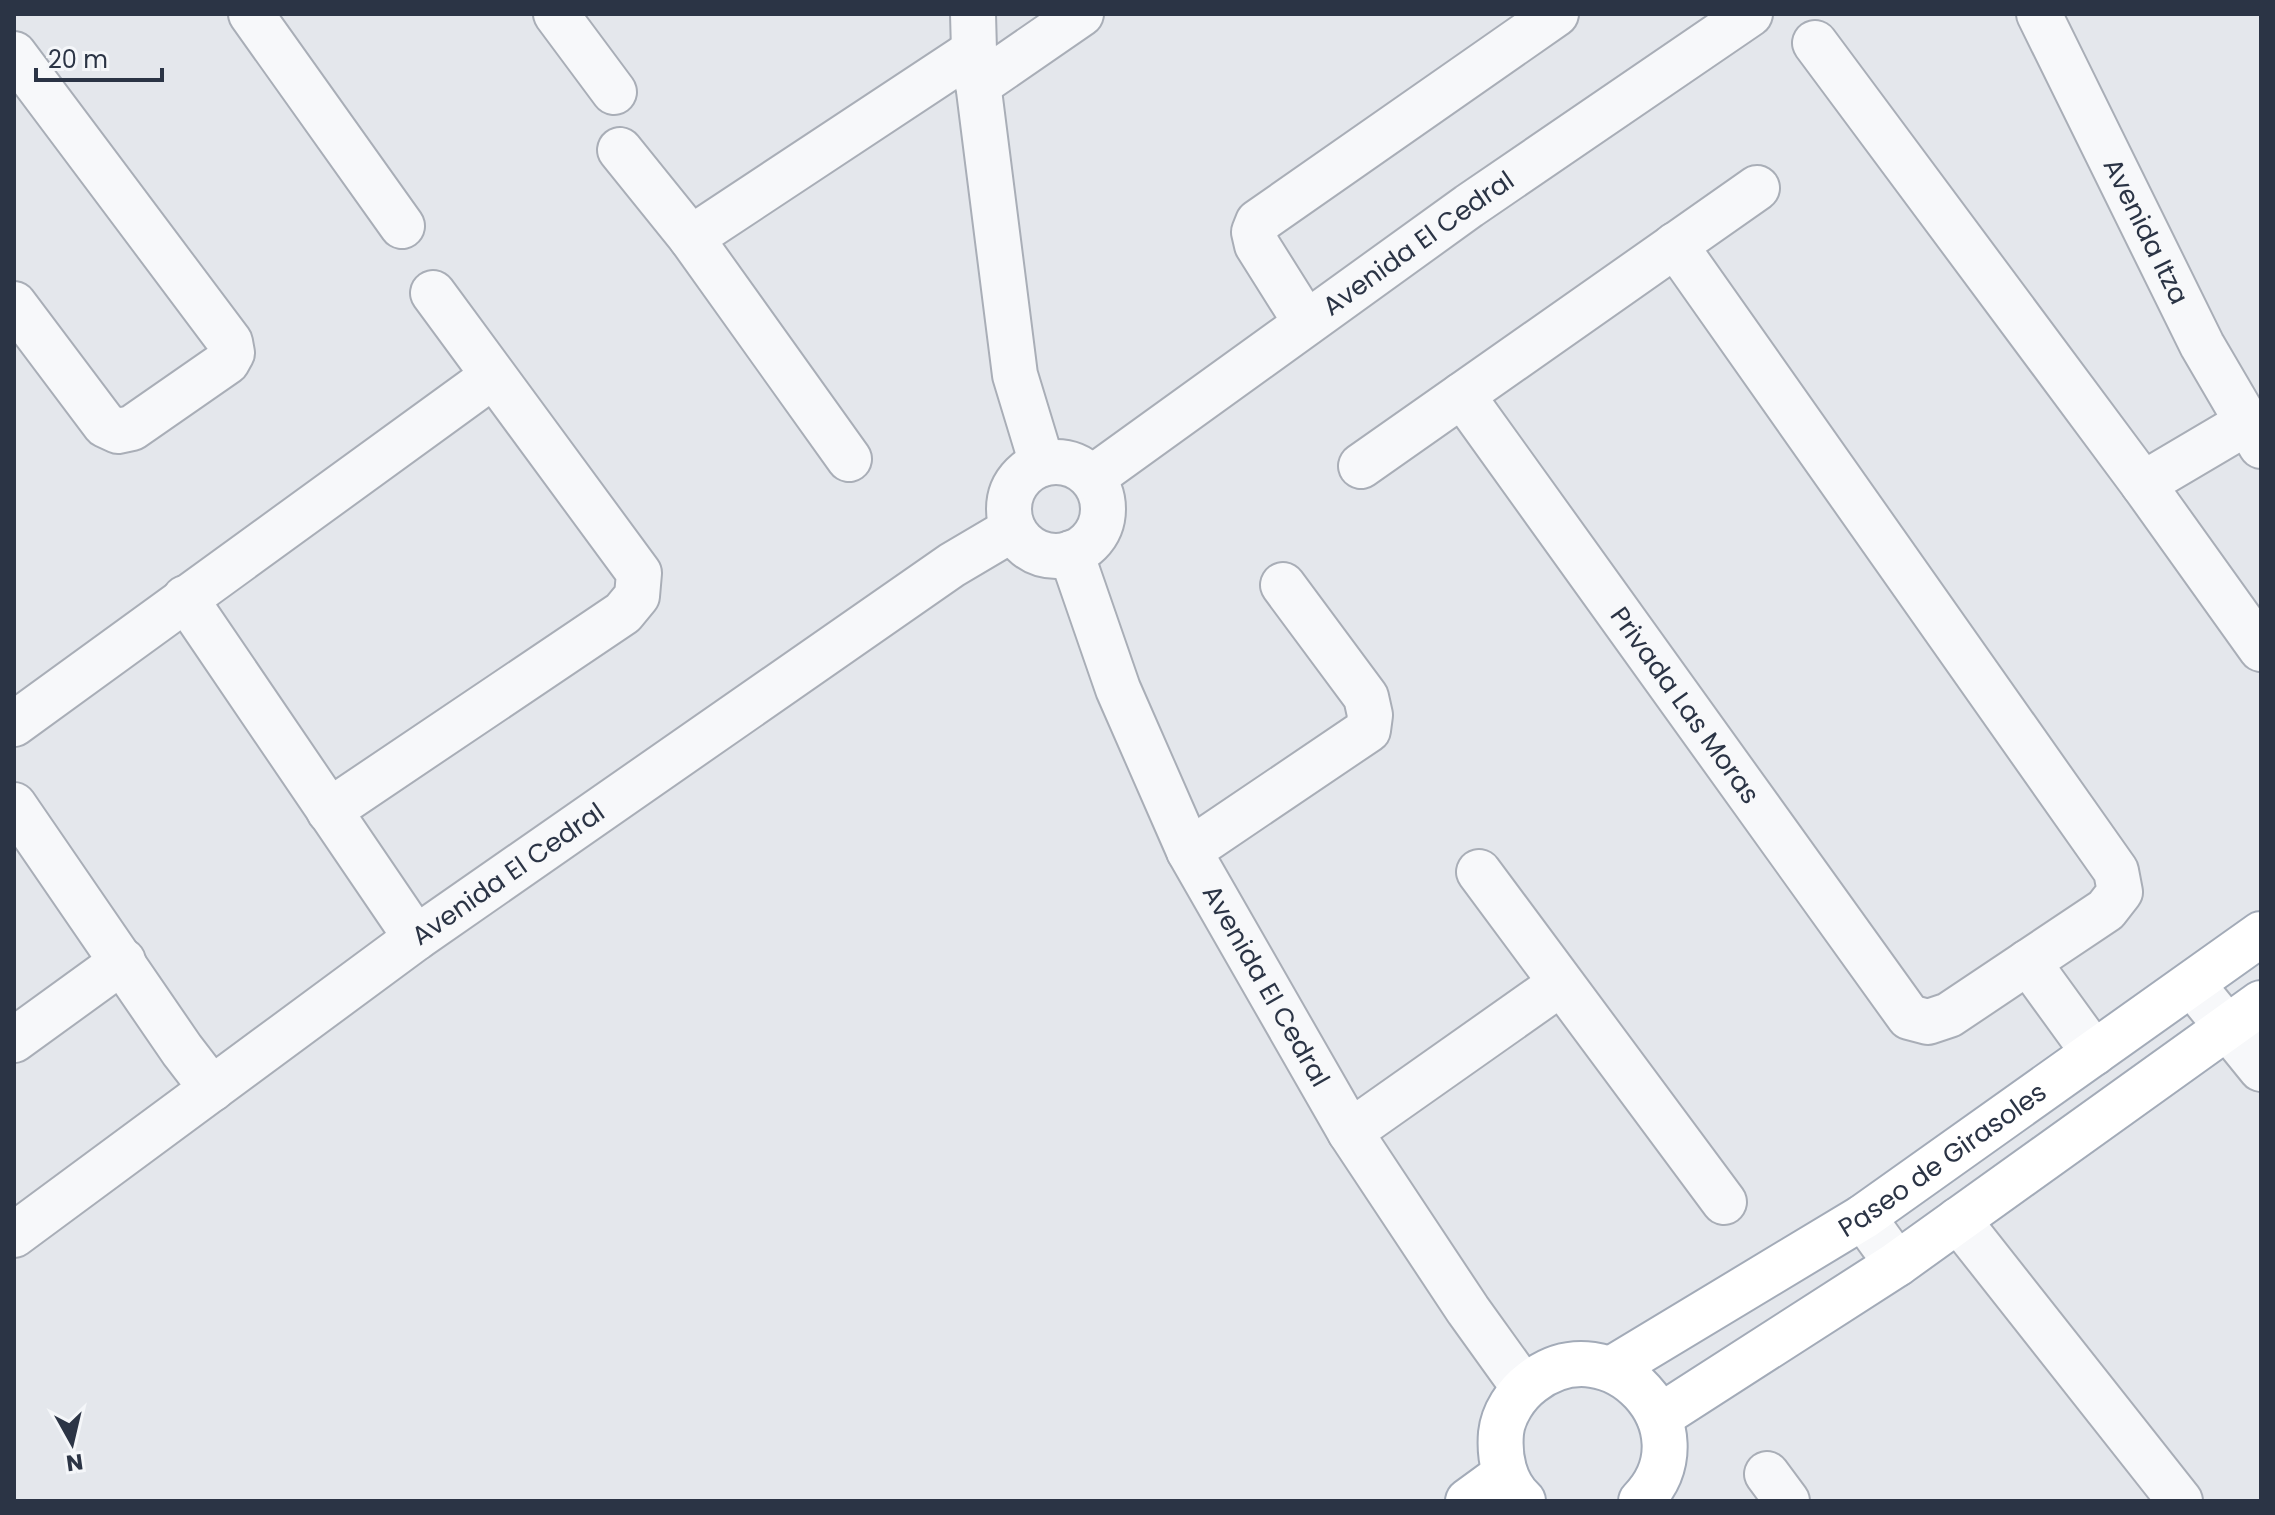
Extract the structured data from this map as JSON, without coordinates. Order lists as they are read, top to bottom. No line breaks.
{"streets":{"main road":["Paseo de Girasoles"],"street":["Avenida Itza","Avenida El Cedral","Privada Las Moras"]},"scale_bar":"20 m","north":"bottom"}
